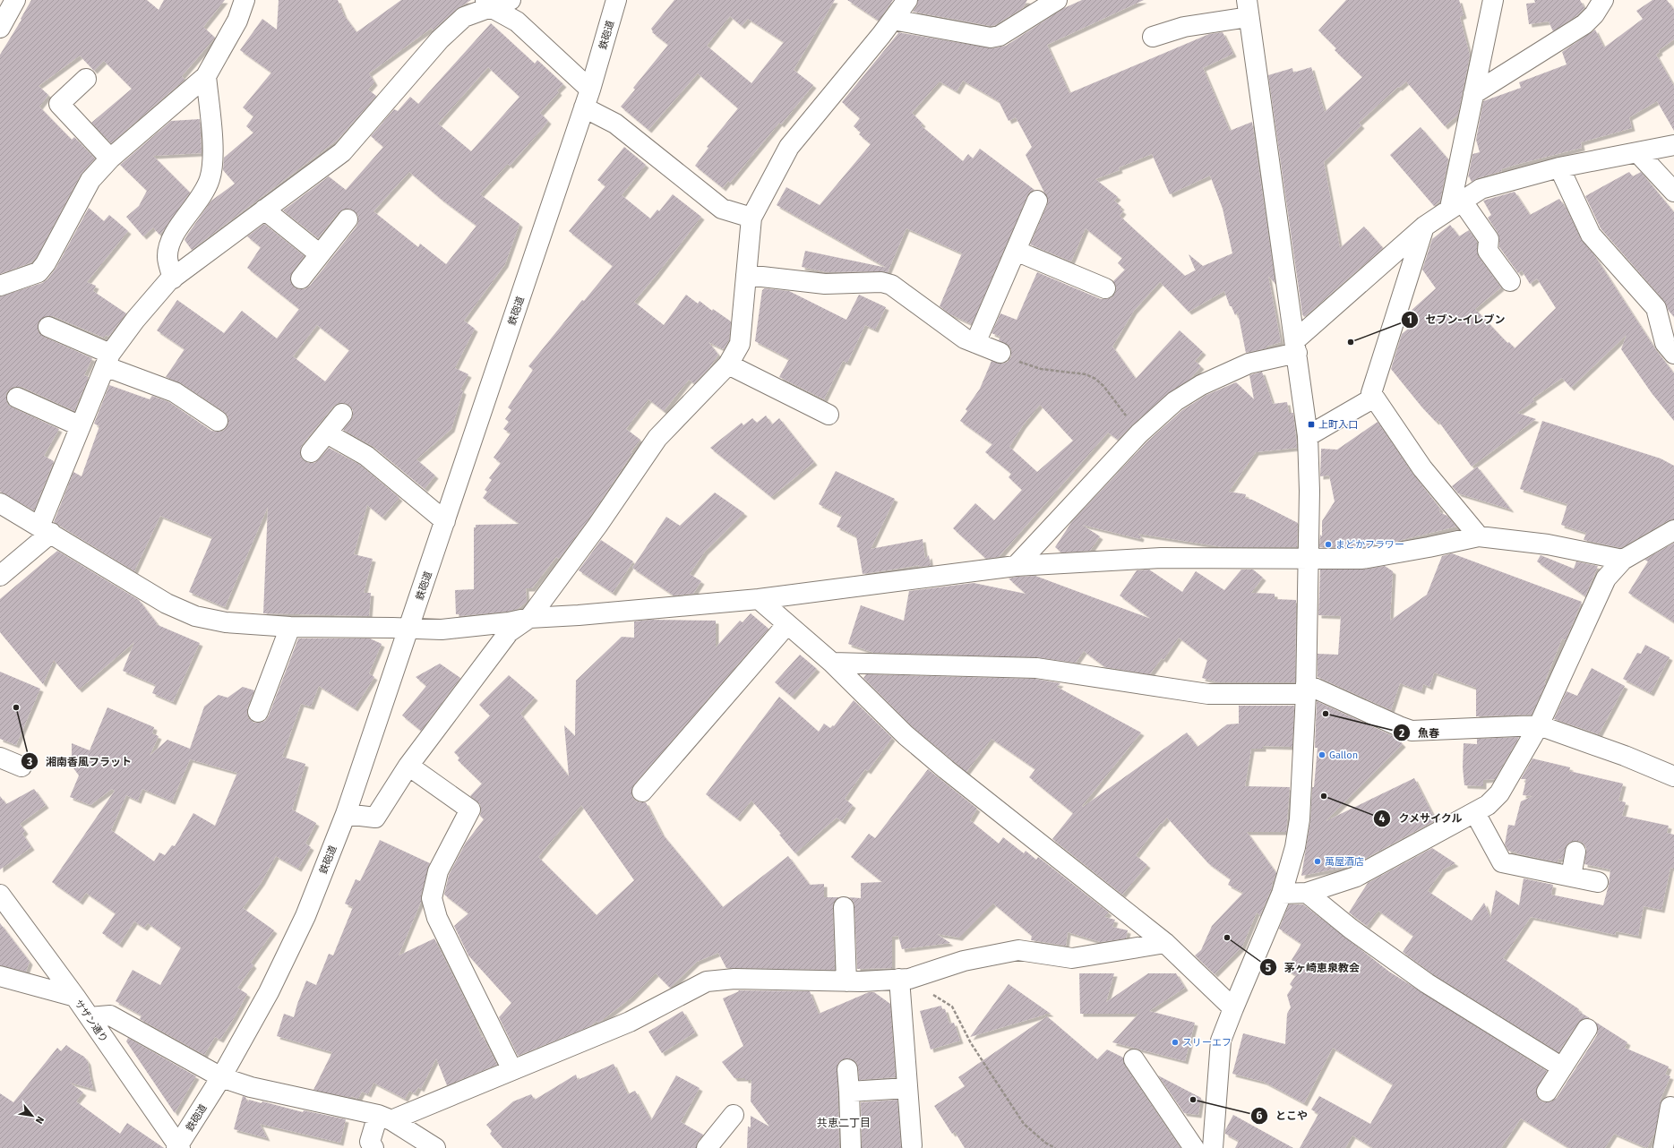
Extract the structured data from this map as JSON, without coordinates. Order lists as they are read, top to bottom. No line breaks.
{"streets":{"street":["鉄砲道","サザン通り"]},"crossings":[["鉄砲道","サザン通り"]],"districts":["共恵二丁目"],"places":{"other":["セブン-イレブン","まどかフラワー","湘南香風フラット","魚春","Gallon","クメサイクル","萬屋酒店","茅ヶ崎恵泉教会","スリーエフ","とこや"],"transit":["上町入口"]},"north":"bottom right"}
